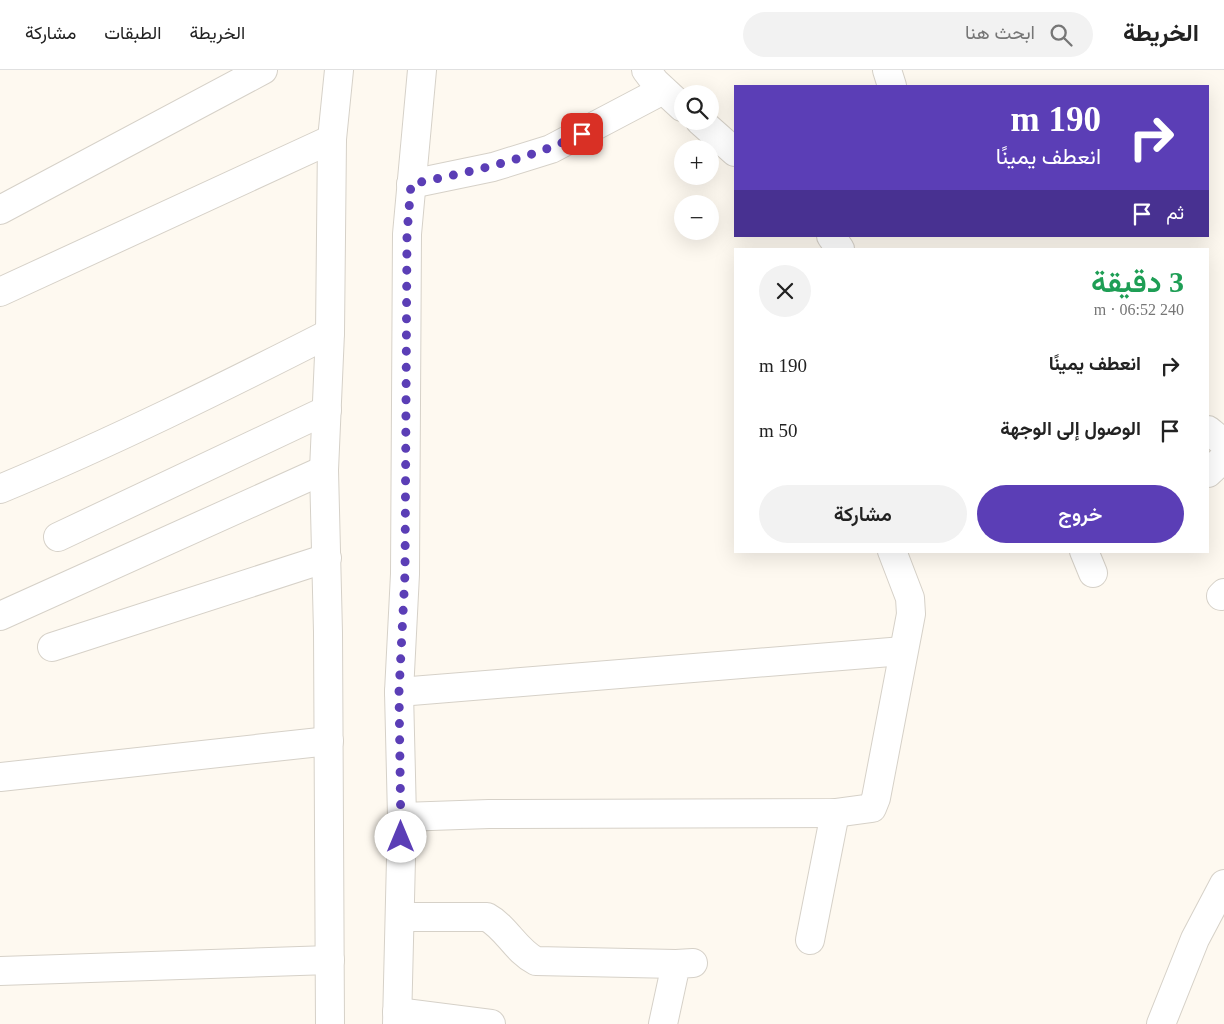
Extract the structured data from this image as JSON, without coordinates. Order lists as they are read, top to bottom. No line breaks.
{"page":{"header":"الخريطة","search":"ابحث هنا","nav":["الخريطة","الطبقات","مشاركة"],"map_buttons":["+","−"],"turn":["190 m","انعطف يمينًا"],"then":"ثم","heading":["3 دقيقة","240 m · 06:52"],"list":[{"name":"انعطف يمينًا","value":"190 m"},{"name":"الوصول إلى الوجهة","value":"50 m"}],"buttons":["خروج","مشاركة"]}}
